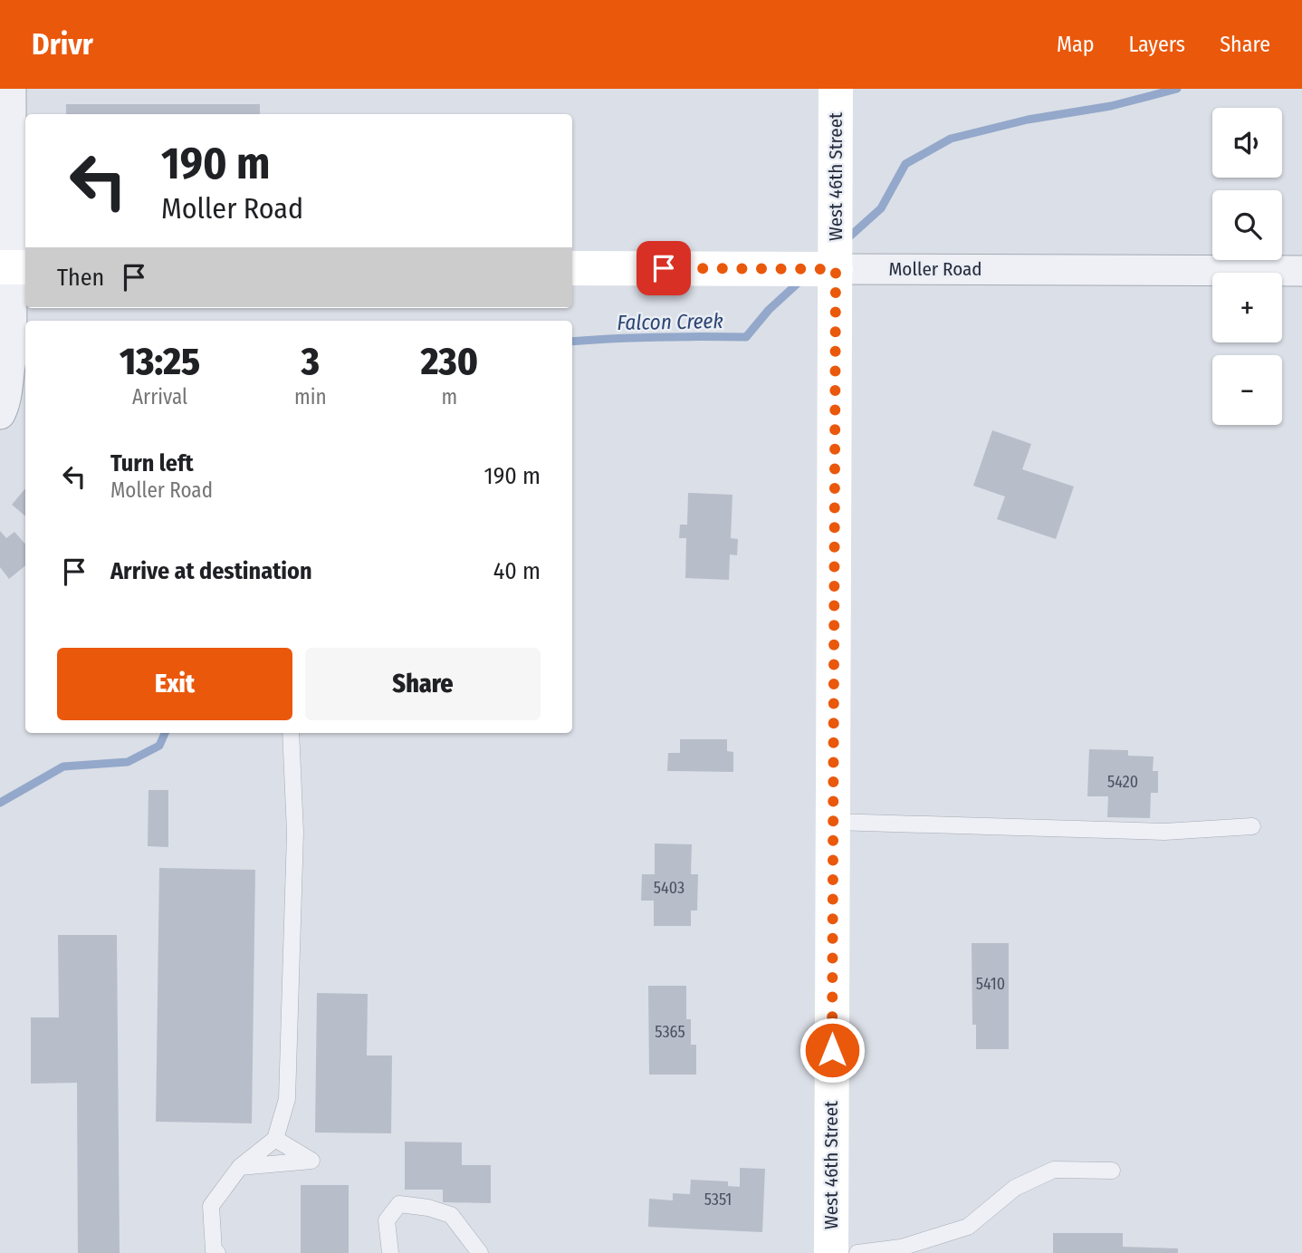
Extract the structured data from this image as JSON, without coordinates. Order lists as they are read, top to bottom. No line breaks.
{"streets":{"street":["West 46th Street","Moller Road"]},"crossings":[["West 46th Street","Moller Road"]],"water":["Falcon Creek"],"house_numbers":["5420","5403","5410","5365","5351"],"page":{"header":"Drivr","nav":["Map","Layers","Share"],"map_buttons":["+","−"],"turn":["190 m","Moller Road"],"then":"Then","eta":["13:25","Arrival","3","min","230","m"],"list":[{"name":"Turn left","note":"Moller Road","value":"190 m"},{"name":"Arrive at destination","value":"40 m"}],"buttons":["Exit","Share"]}}
